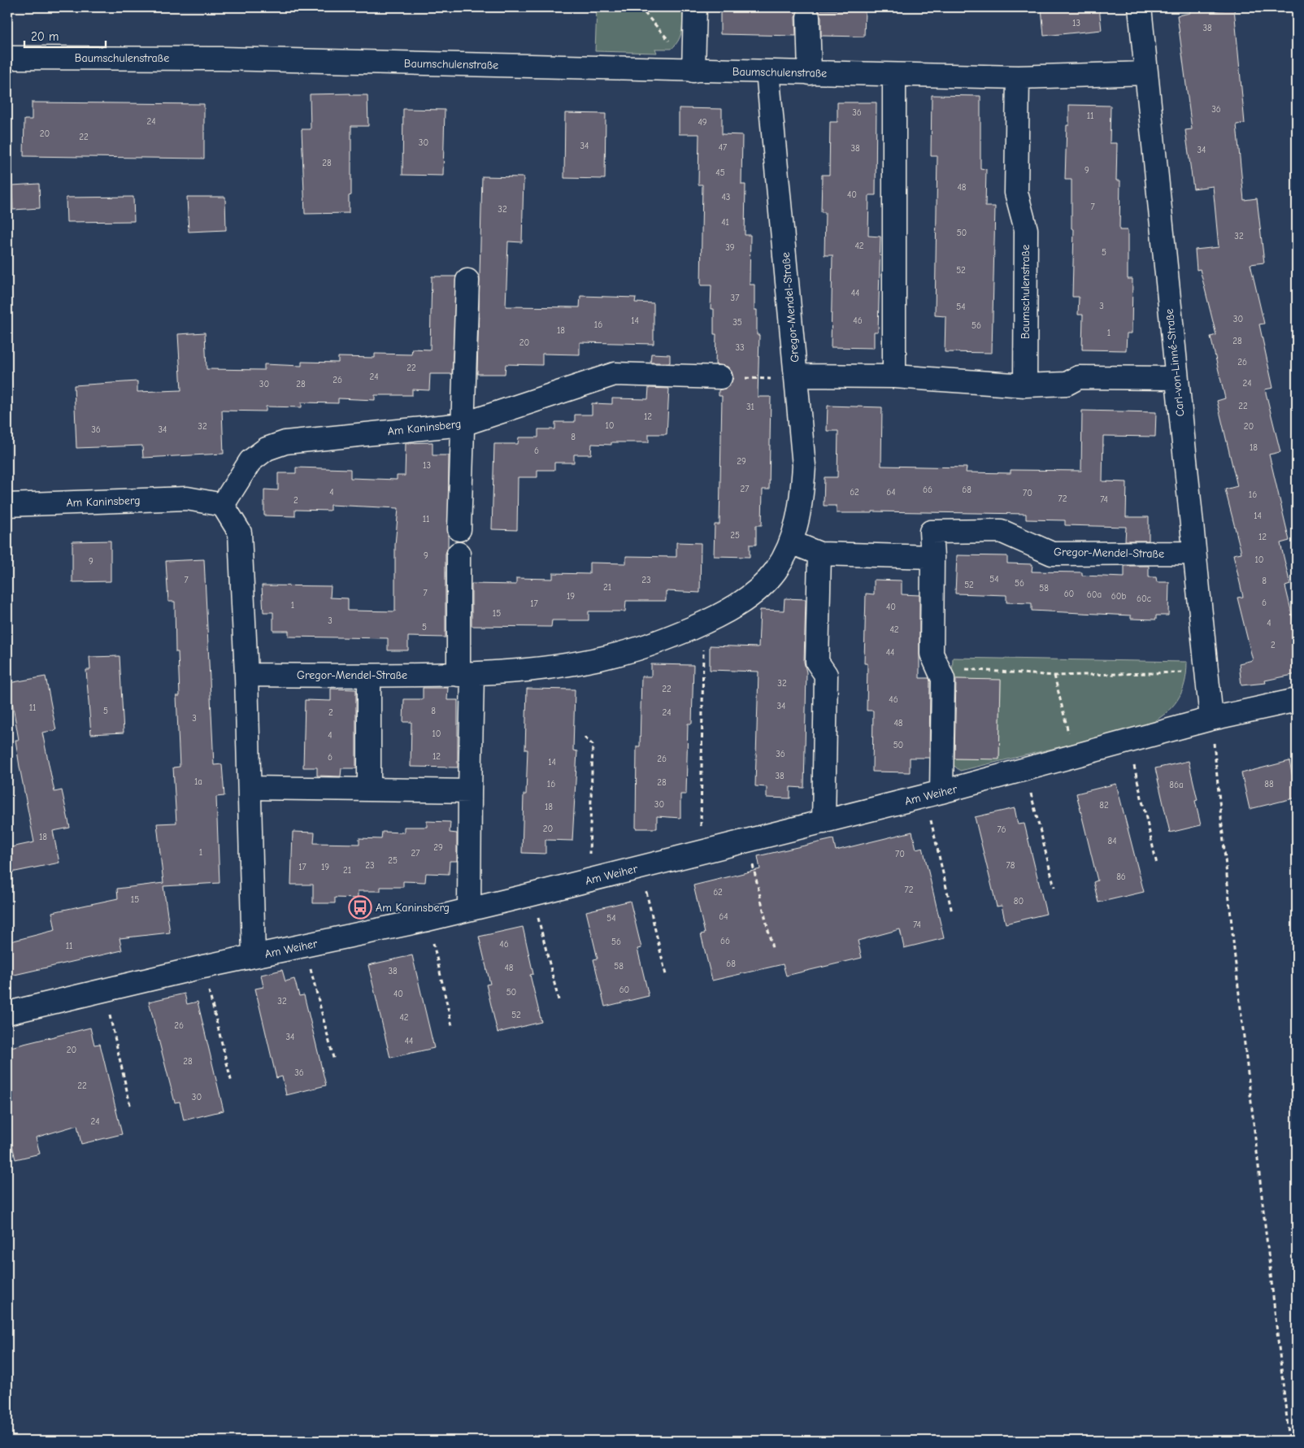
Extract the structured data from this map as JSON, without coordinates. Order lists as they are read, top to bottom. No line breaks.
{"streets":{"street":["Baumschulenstraße","Gregor-Mendel-Straße","Carl-von-Linné-Straße","Am Kaninsberg","Am Weiher"]},"crossings":[["Baumschulenstraße","Gregor-Mendel-Straße"],["Baumschulenstraße","Carl-von-Linné-Straße"],["Gregor-Mendel-Straße","Carl-von-Linné-Straße"],["Gregor-Mendel-Straße","Am Weiher"],["Carl-von-Linné-Straße","Am Weiher"]],"places":{"bus stop":["Am Kaninsberg"]},"house_numbers":["13","38","36","36","11","24","49","20","22","30","34","47","38","34","28","9","45","48","40","43","7","32","41","50","32","42","39","5","52","44","37","3","54","30","14","46","35","16","56","18","1","28","20","33","26","22","24","26","24","30","28","22","31","12","10","32","20","36","34","8","18","6","29","13","27","66","68","4","62","64","70","16","72","74","2","14","11","25","12","9","10","9","54","7","23","8","56","52","21","58","7","60","60a","19","60b","60c","6","17","1","40","15","3","4","5","42","2","44","32","22","46","34","11","5","8","2","24","3","48","10","4","50","36","12","6","26","14","38","1a","28","16","88","86a","30","82","18","20","76","18","84","29","1","27","70","25","23","78","17","19","21","86","72","62","15","80","64","54","74","66","56","46","11","68","58","48","38","60","50","40","32","52","42","26","34","44","20","28","36","22","30","24"],"scale_bar":"20 m"}
